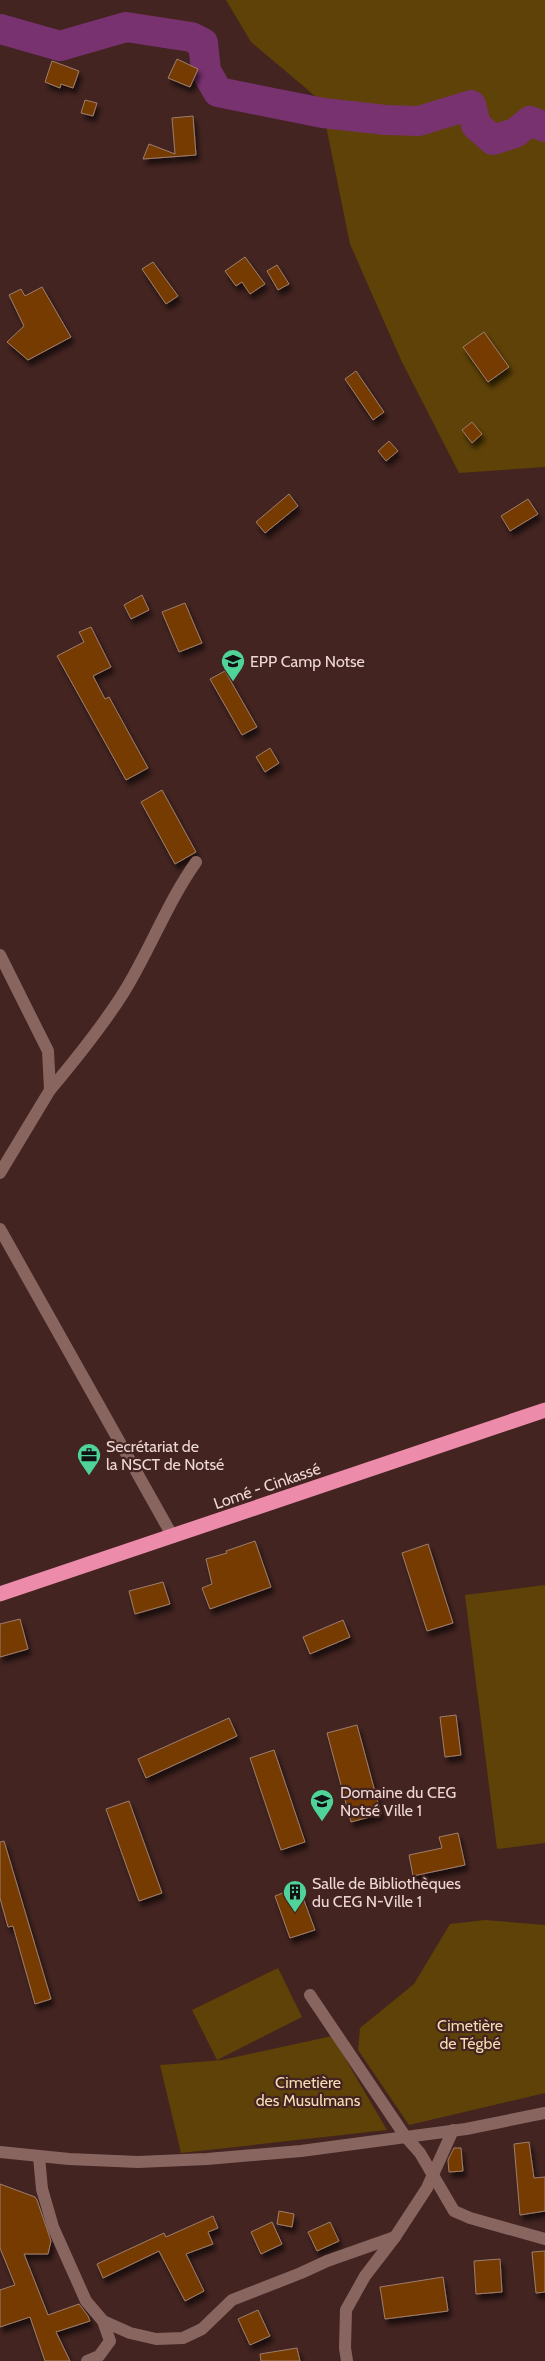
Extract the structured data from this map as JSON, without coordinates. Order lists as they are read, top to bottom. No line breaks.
{"streets":{"highway":["Lomé - Cinkassé"]},"parks":["Cimetière de Tégbé","Cimetière des Musulmans"],"places":{"school or university":["EPP Camp Notse","Domaine du CEG Notsé Ville 1"],"office":["Secrétariat de la NSCT de Notsé"],"building":["Salle de Bibliothèques du CEG N-Ville 1"]}}
